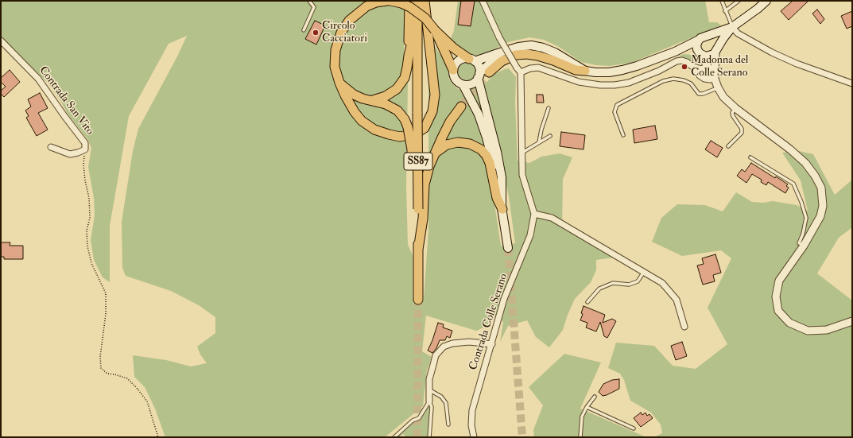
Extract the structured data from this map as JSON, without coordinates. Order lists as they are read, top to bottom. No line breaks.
{"streets":{"main road":["SS87"],"street":["Contrada San Vito","Contrada Colle Serano"]},"places":["Circolo Cacciatori","Madonna del Colle Serano"]}
